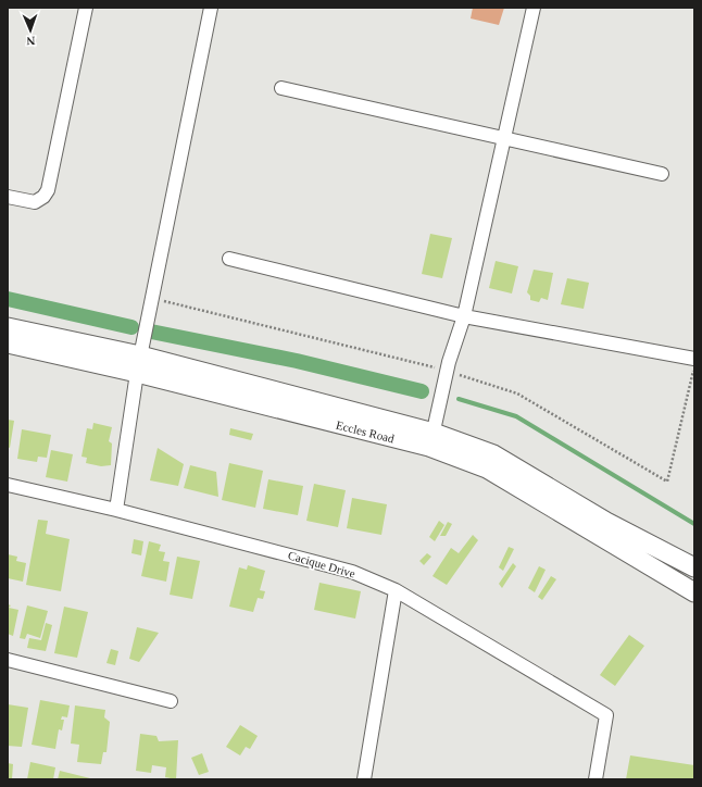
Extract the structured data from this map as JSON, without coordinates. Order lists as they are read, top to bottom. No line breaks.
{"streets":{"street":["Eccles Road","Cacique Drive"]},"north":"bottom"}
